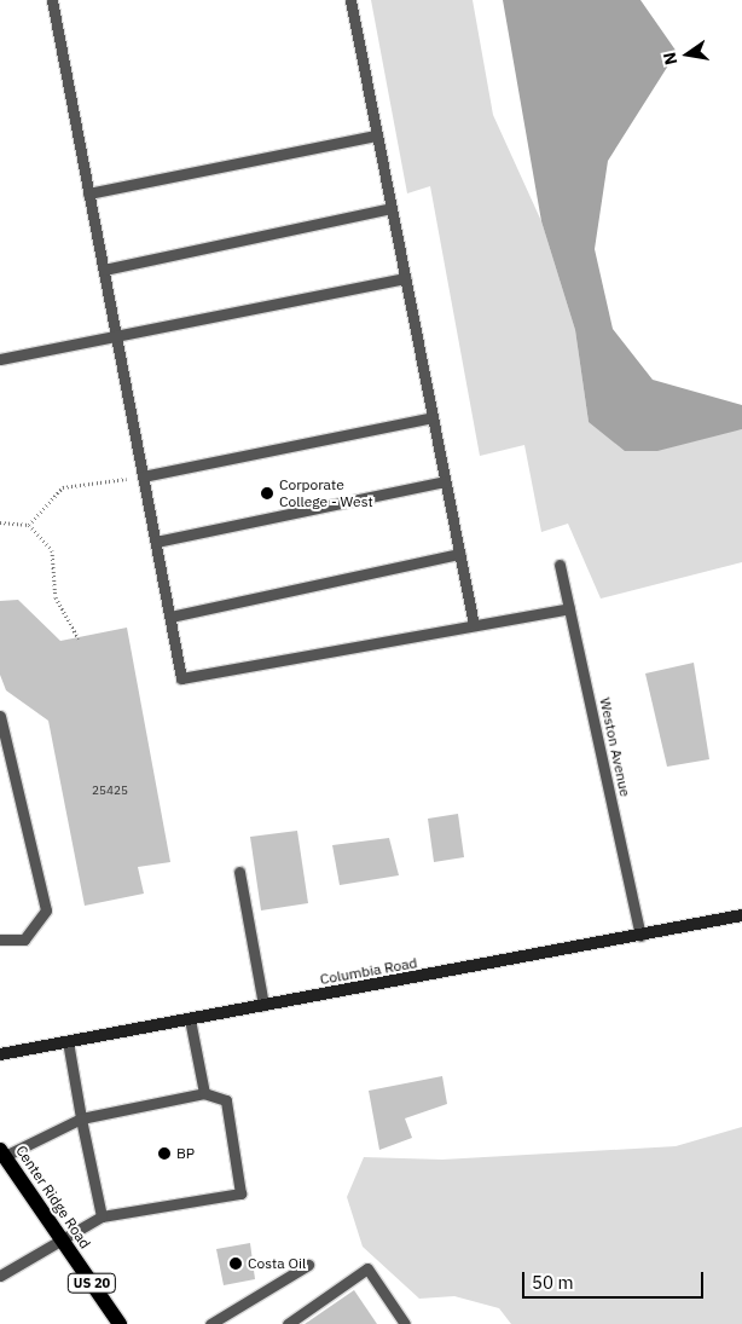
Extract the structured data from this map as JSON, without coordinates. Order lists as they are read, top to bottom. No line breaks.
{"streets":{"main road":["Columbia Road","Center Ridge Road","US 20"],"lane":["Weston Avenue"]},"crossings":[["Weston Avenue","Columbia Road"]],"places":["Corporate College - West","BP","Costa Oil"],"house_numbers":["25425"],"scale_bar":"50 m","north":"left"}
